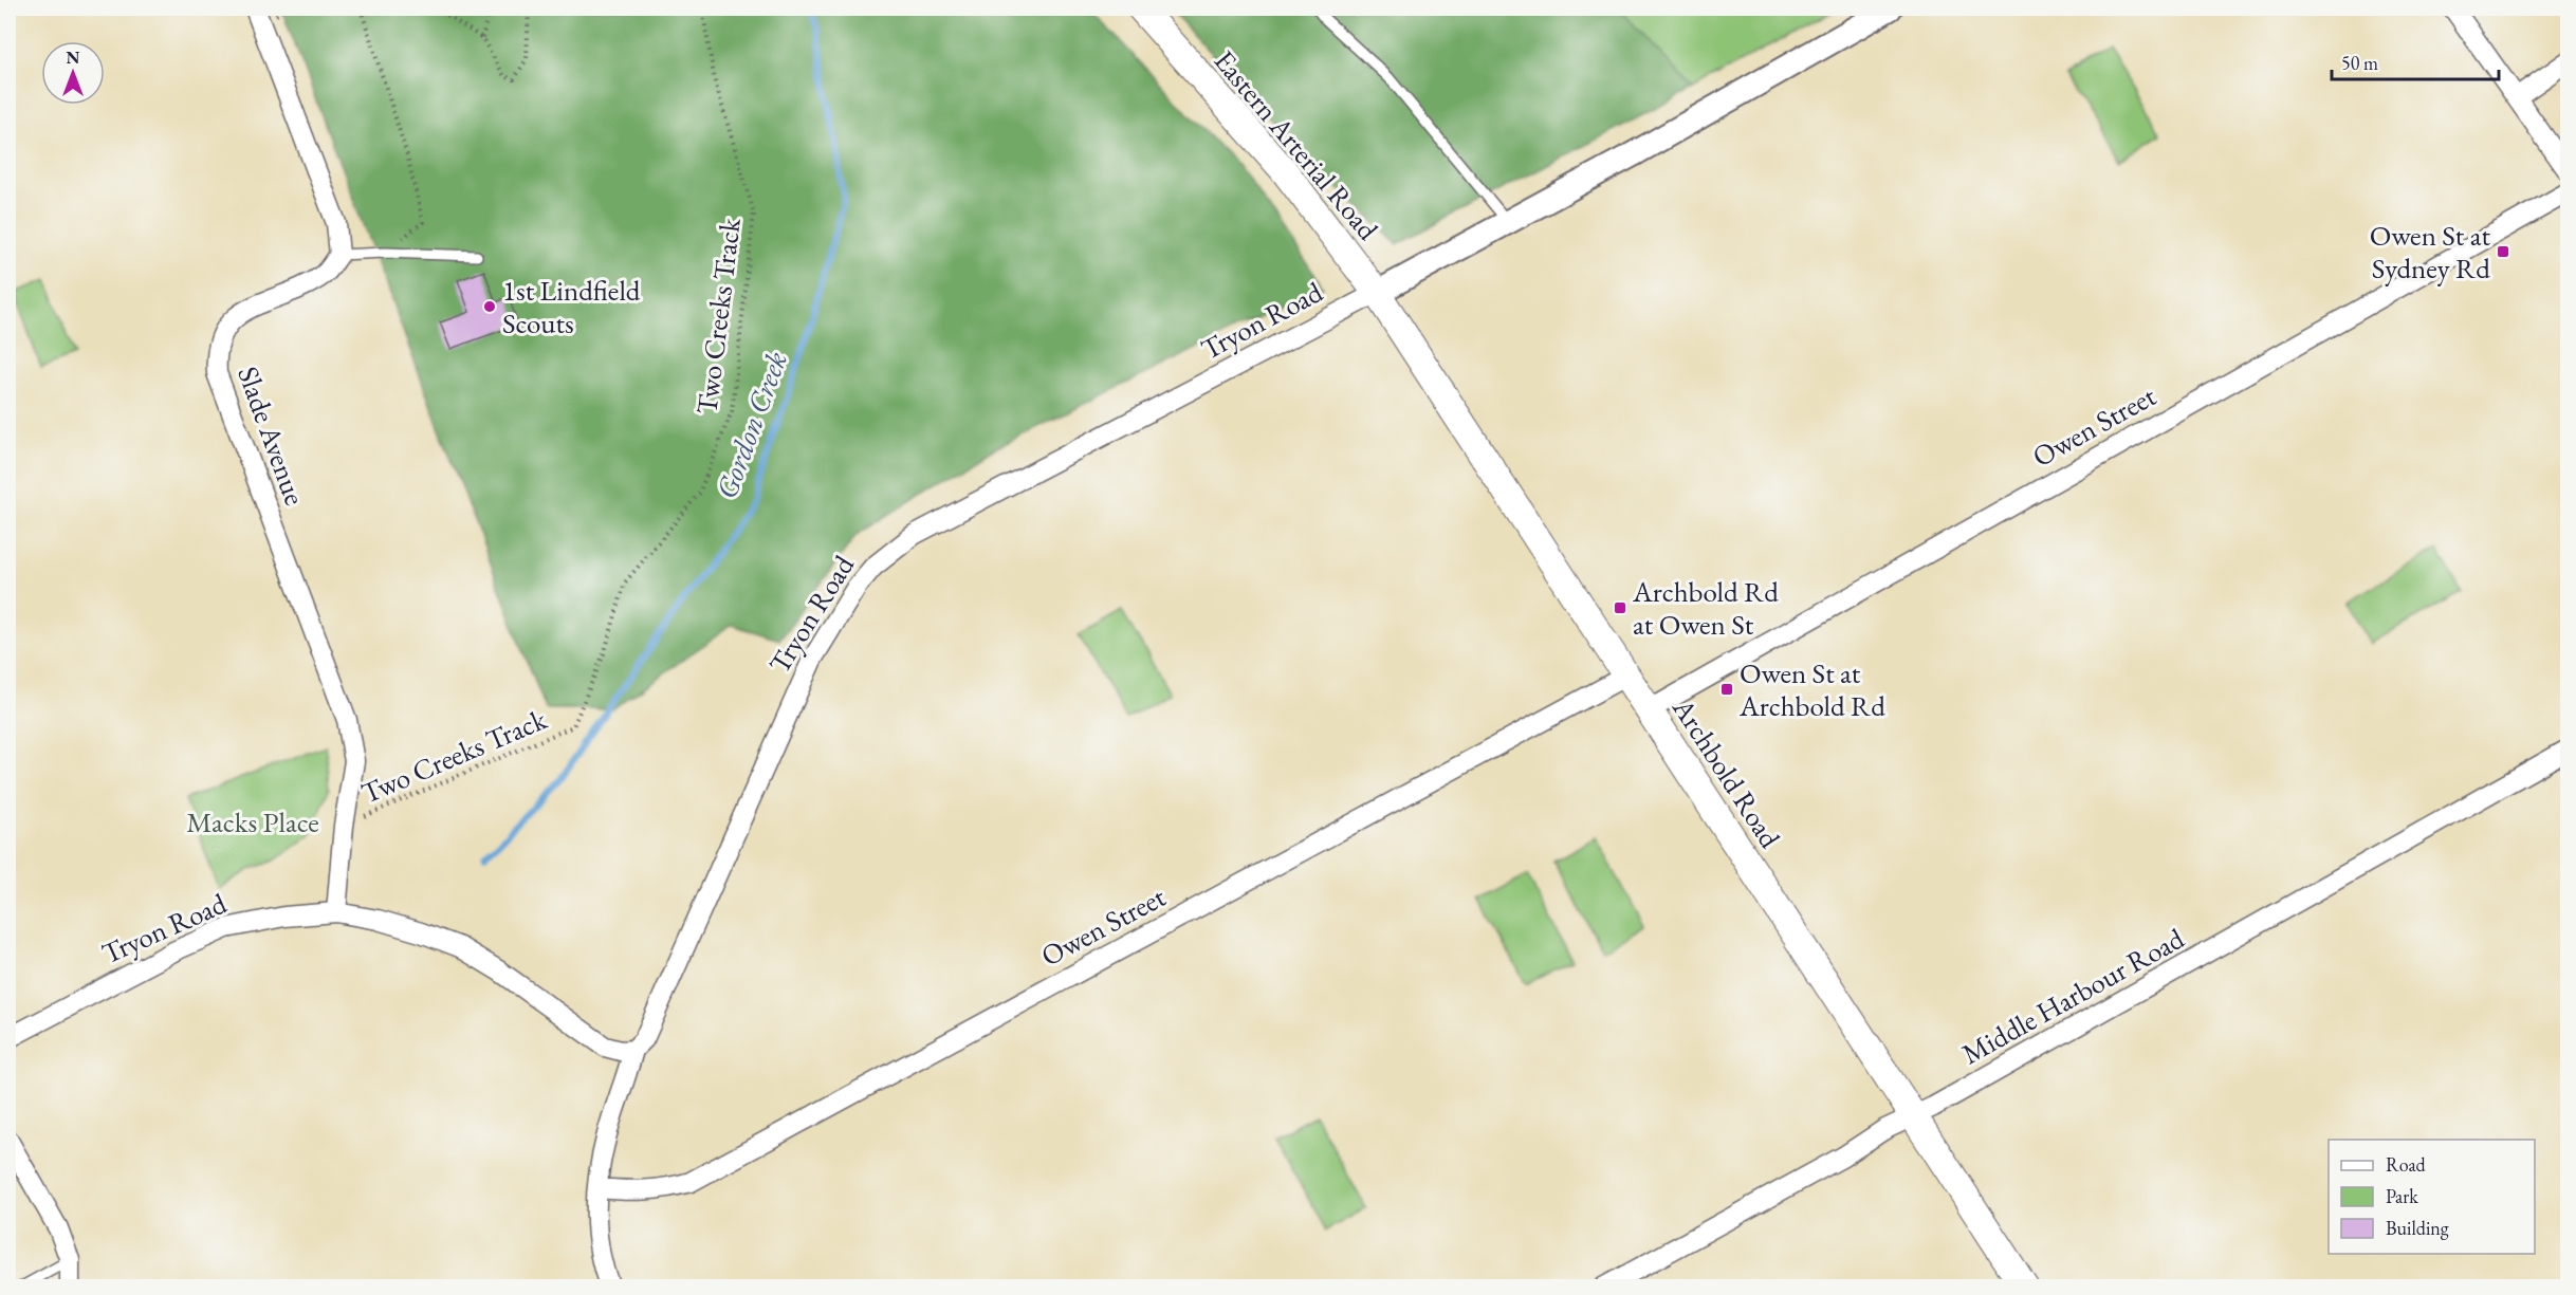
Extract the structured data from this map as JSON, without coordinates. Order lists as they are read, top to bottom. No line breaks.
{"streets":{"main road":["Eastern Arterial Road","Archbold Road"],"street":["Tryon Road","Owen Street","Slade Avenue","Middle Harbour Road"],"path":["Two Creeks Track"]},"crossings":[["Eastern Arterial Road","Tryon Road"],["Eastern Arterial Road","Archbold Road"],["Two Creeks Track","Slade Avenue"],["Tryon Road","Slade Avenue"],["Tryon Road","Archbold Road"],["Owen Street","Archbold Road"],["Archbold Road","Middle Harbour Road"]],"water":["Gordon Creek"],"parks":["Macks Place"],"places":{"transit":["Owen St at Sydney Rd","Archbold Rd at Owen St","Owen St at Archbold Rd"],"other":["1st Lindfield Scouts"]},"legend":["Road","Park","Building"],"scale_bar":"50 m","north":"top"}
